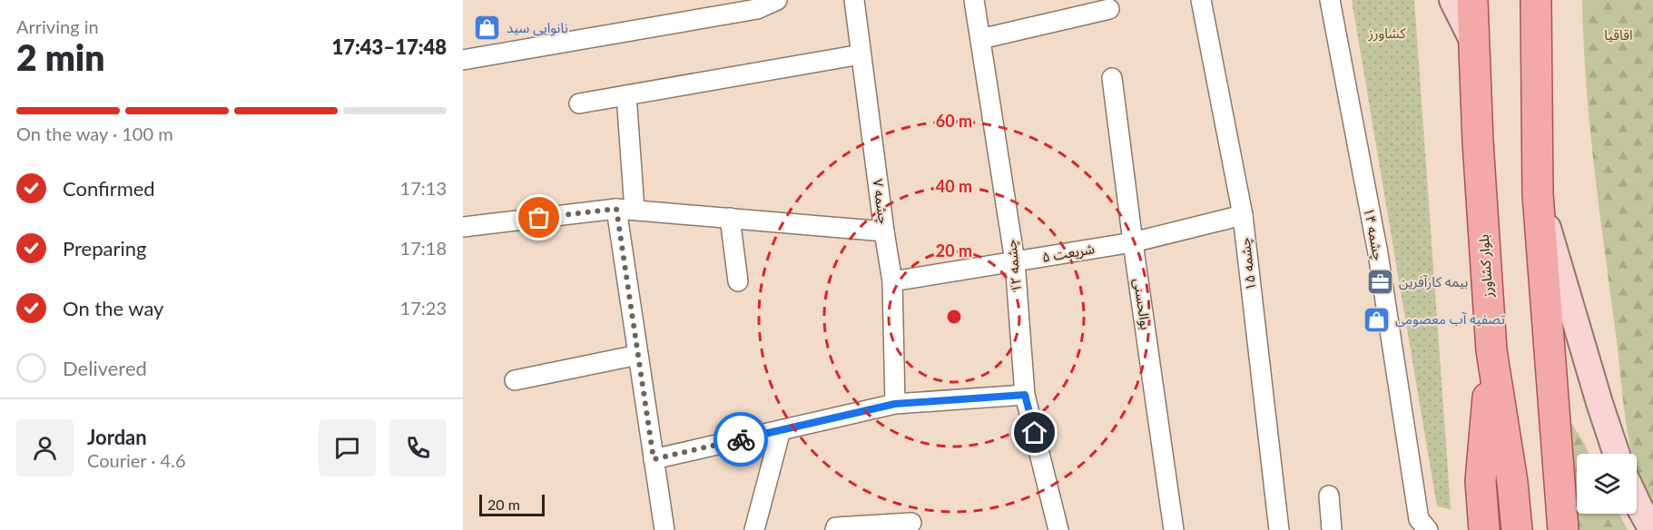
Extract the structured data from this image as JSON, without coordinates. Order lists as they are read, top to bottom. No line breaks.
{"streets":{"main road":["بلوار کشاورز"],"street":["چشمه ۷","چشمه ۱۴","شریعت ۵","چشمه ۱۵","چشمه ۱۲","بوالحسنی"]},"crossings":[["چشمه ۷","شریعت ۵"],["شریعت ۵","چشمه ۱۵"],["شریعت ۵","چشمه ۱۲"],["شریعت ۵","بوالحسنی"]],"parks":["کشاورز","اقاقیا"],"places":{"shop":["نانوایی‌ سید","تصفیه آب معصومی"],"office":["بیمه کارآفرین"]},"scale_bar":"20 m","page":{"heading":["2 min","Arriving in","17:43–17:48"],"panel":["Jordan","Courier · 4.6"],"bar":"On the way · 100 m","list":[["Confirmed","17:13"],["Preparing","17:18"],["On the way","17:23"],"Delivered"],"scale":"20 m"},"rings":["60 m","40 m","20 m"]}
